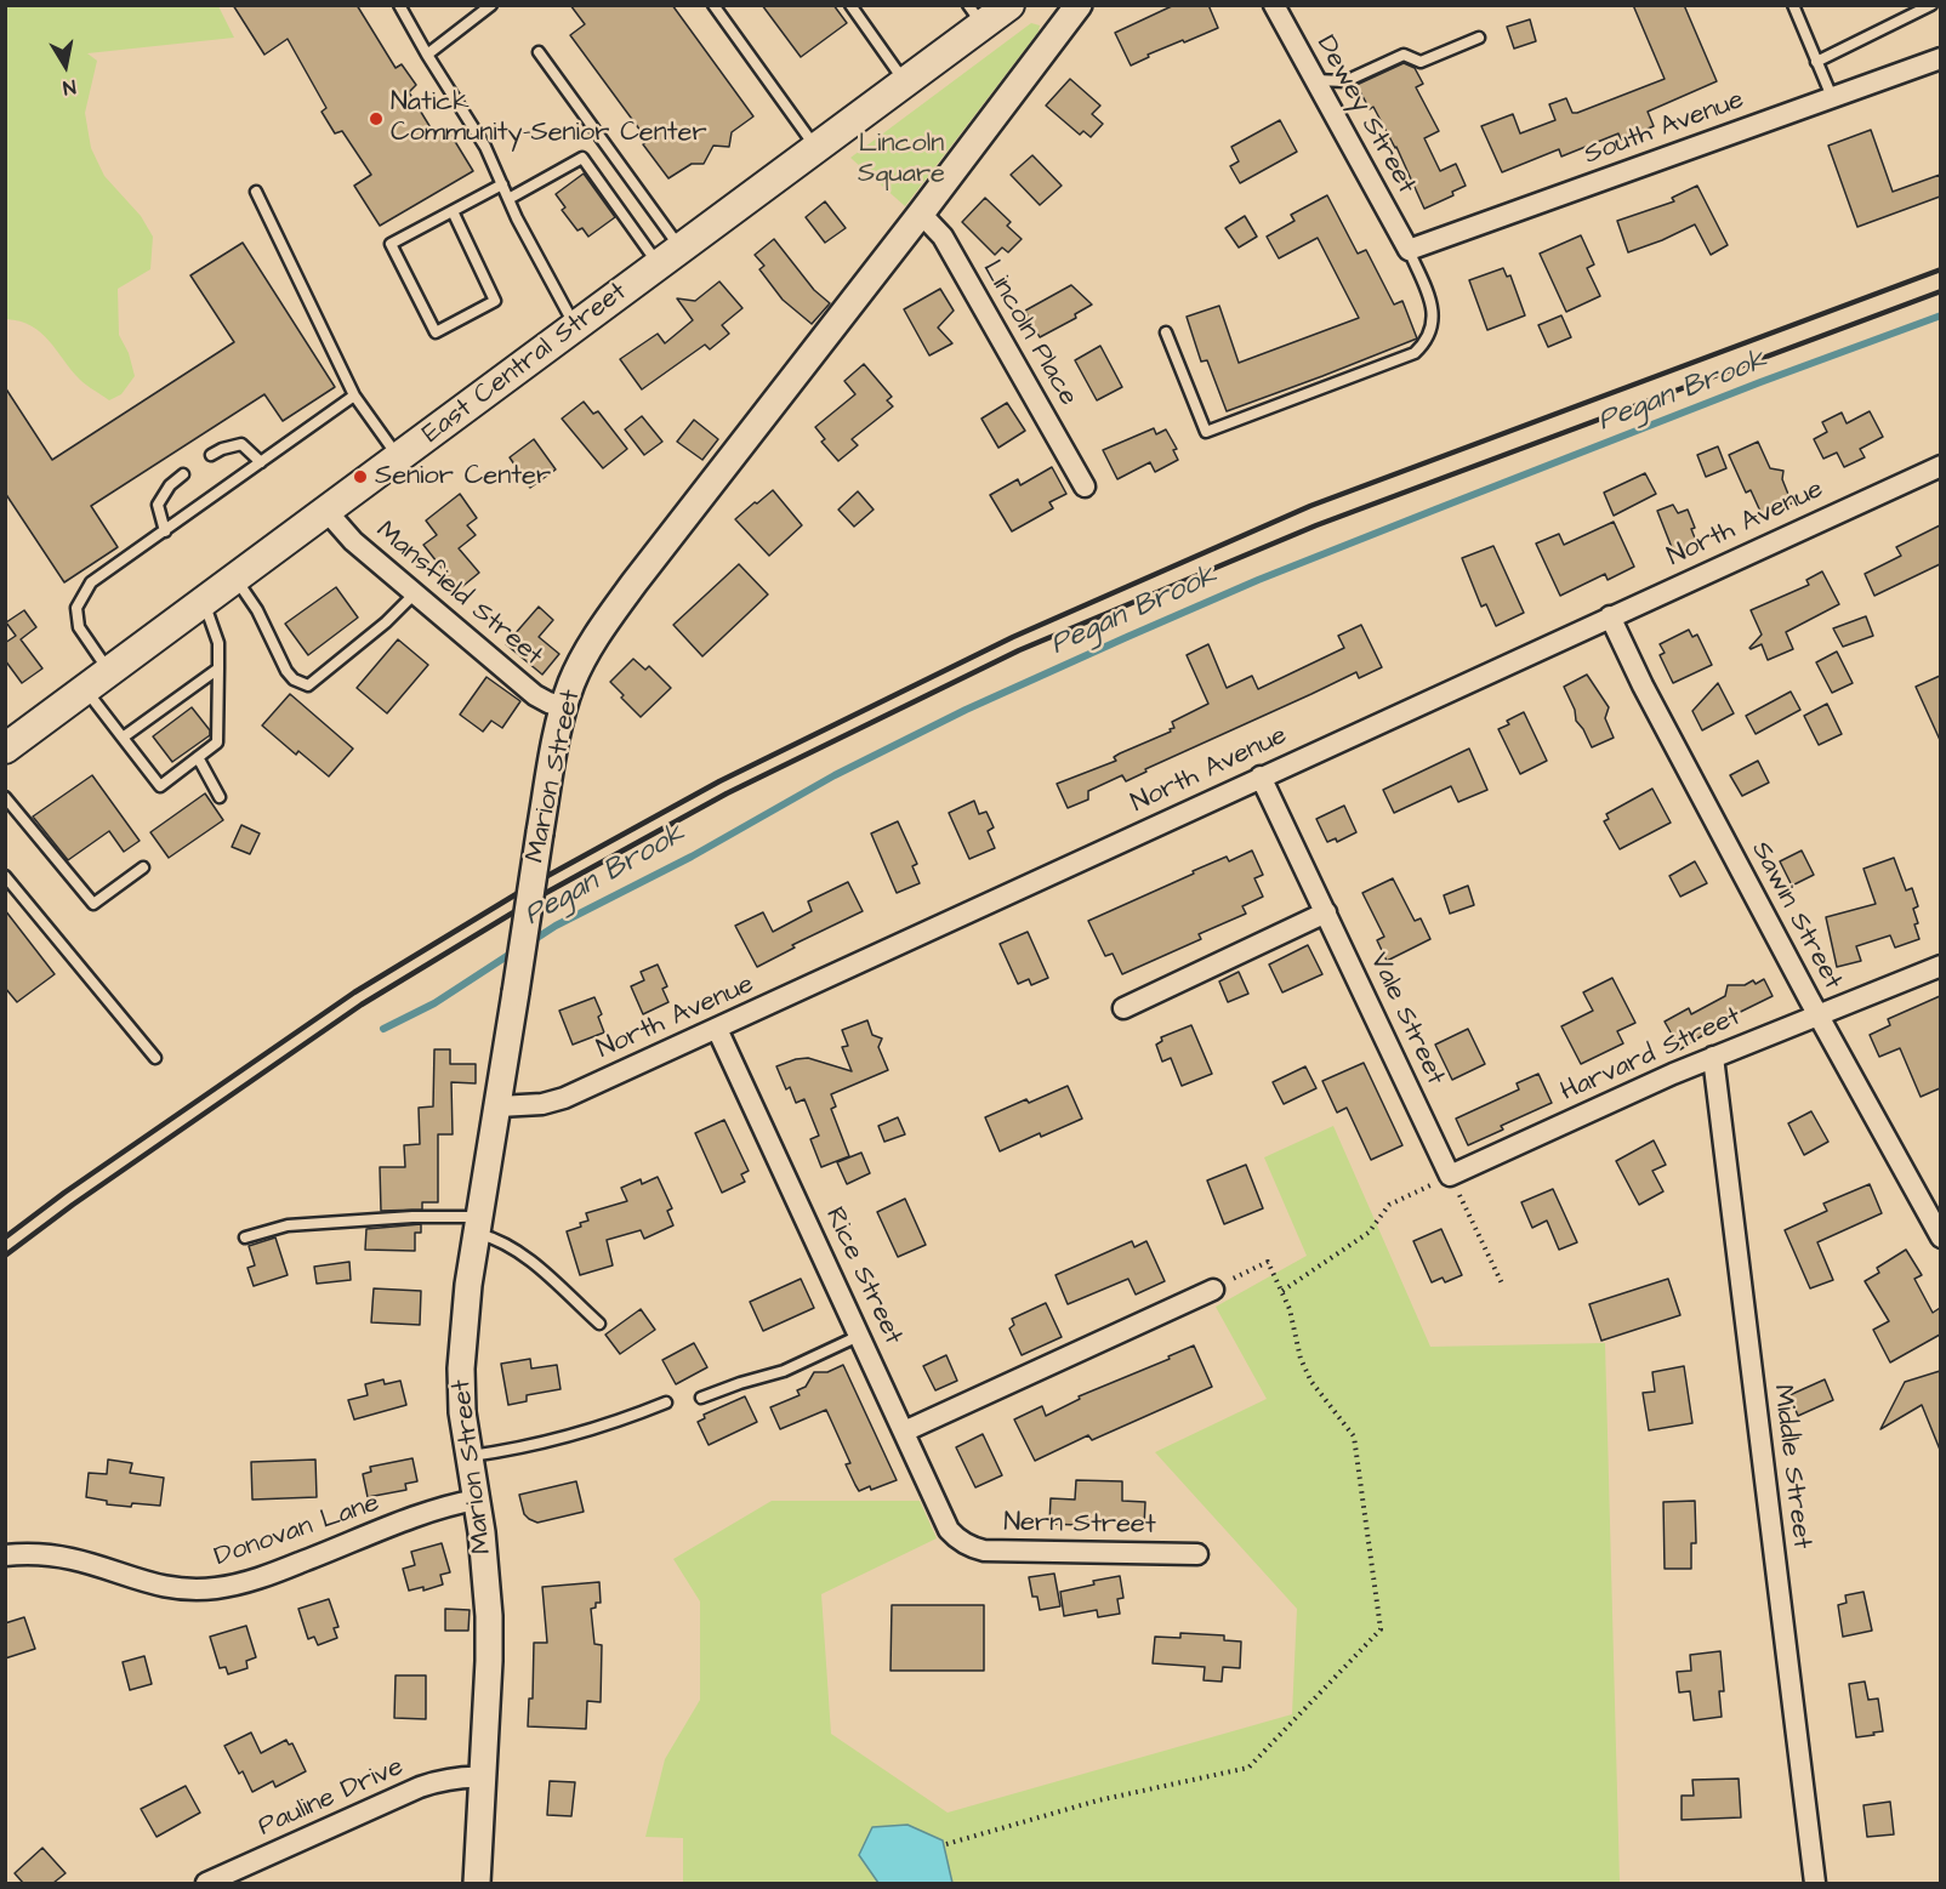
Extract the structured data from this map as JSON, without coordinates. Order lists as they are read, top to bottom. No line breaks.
{"streets":{"main road":["East Central Street"],"street":["Dewey Street","South Avenue","Lincoln Place","North Avenue","Mansfield Street","Marion Street","Sawin Street","Vale Street","Harvard Street","Rice Street","Middle Street","Nern Street","Donovan Lane","Pauline Drive"]},"crossings":[["Dewey Street","South Avenue"],["Lincoln Place","Marion Street"],["East Central Street","Mansfield Street"],["North Avenue","Marion Street"],["North Avenue","Sawin Street"],["North Avenue","Vale Street"],["North Avenue","Rice Street"],["Mansfield Street","Marion Street"],["Marion Street","Donovan Lane"],["Marion Street","Pauline Drive"],["Sawin Street","Harvard Street"],["Vale Street","Harvard Street"],["Harvard Street","Middle Street"],["Rice Street","Nern Street"]],"water":["Pegan Brook"],"parks":["Lincoln Square"],"places":["Natick Community-Senior Center","Senior Center"],"north":"bottom"}
